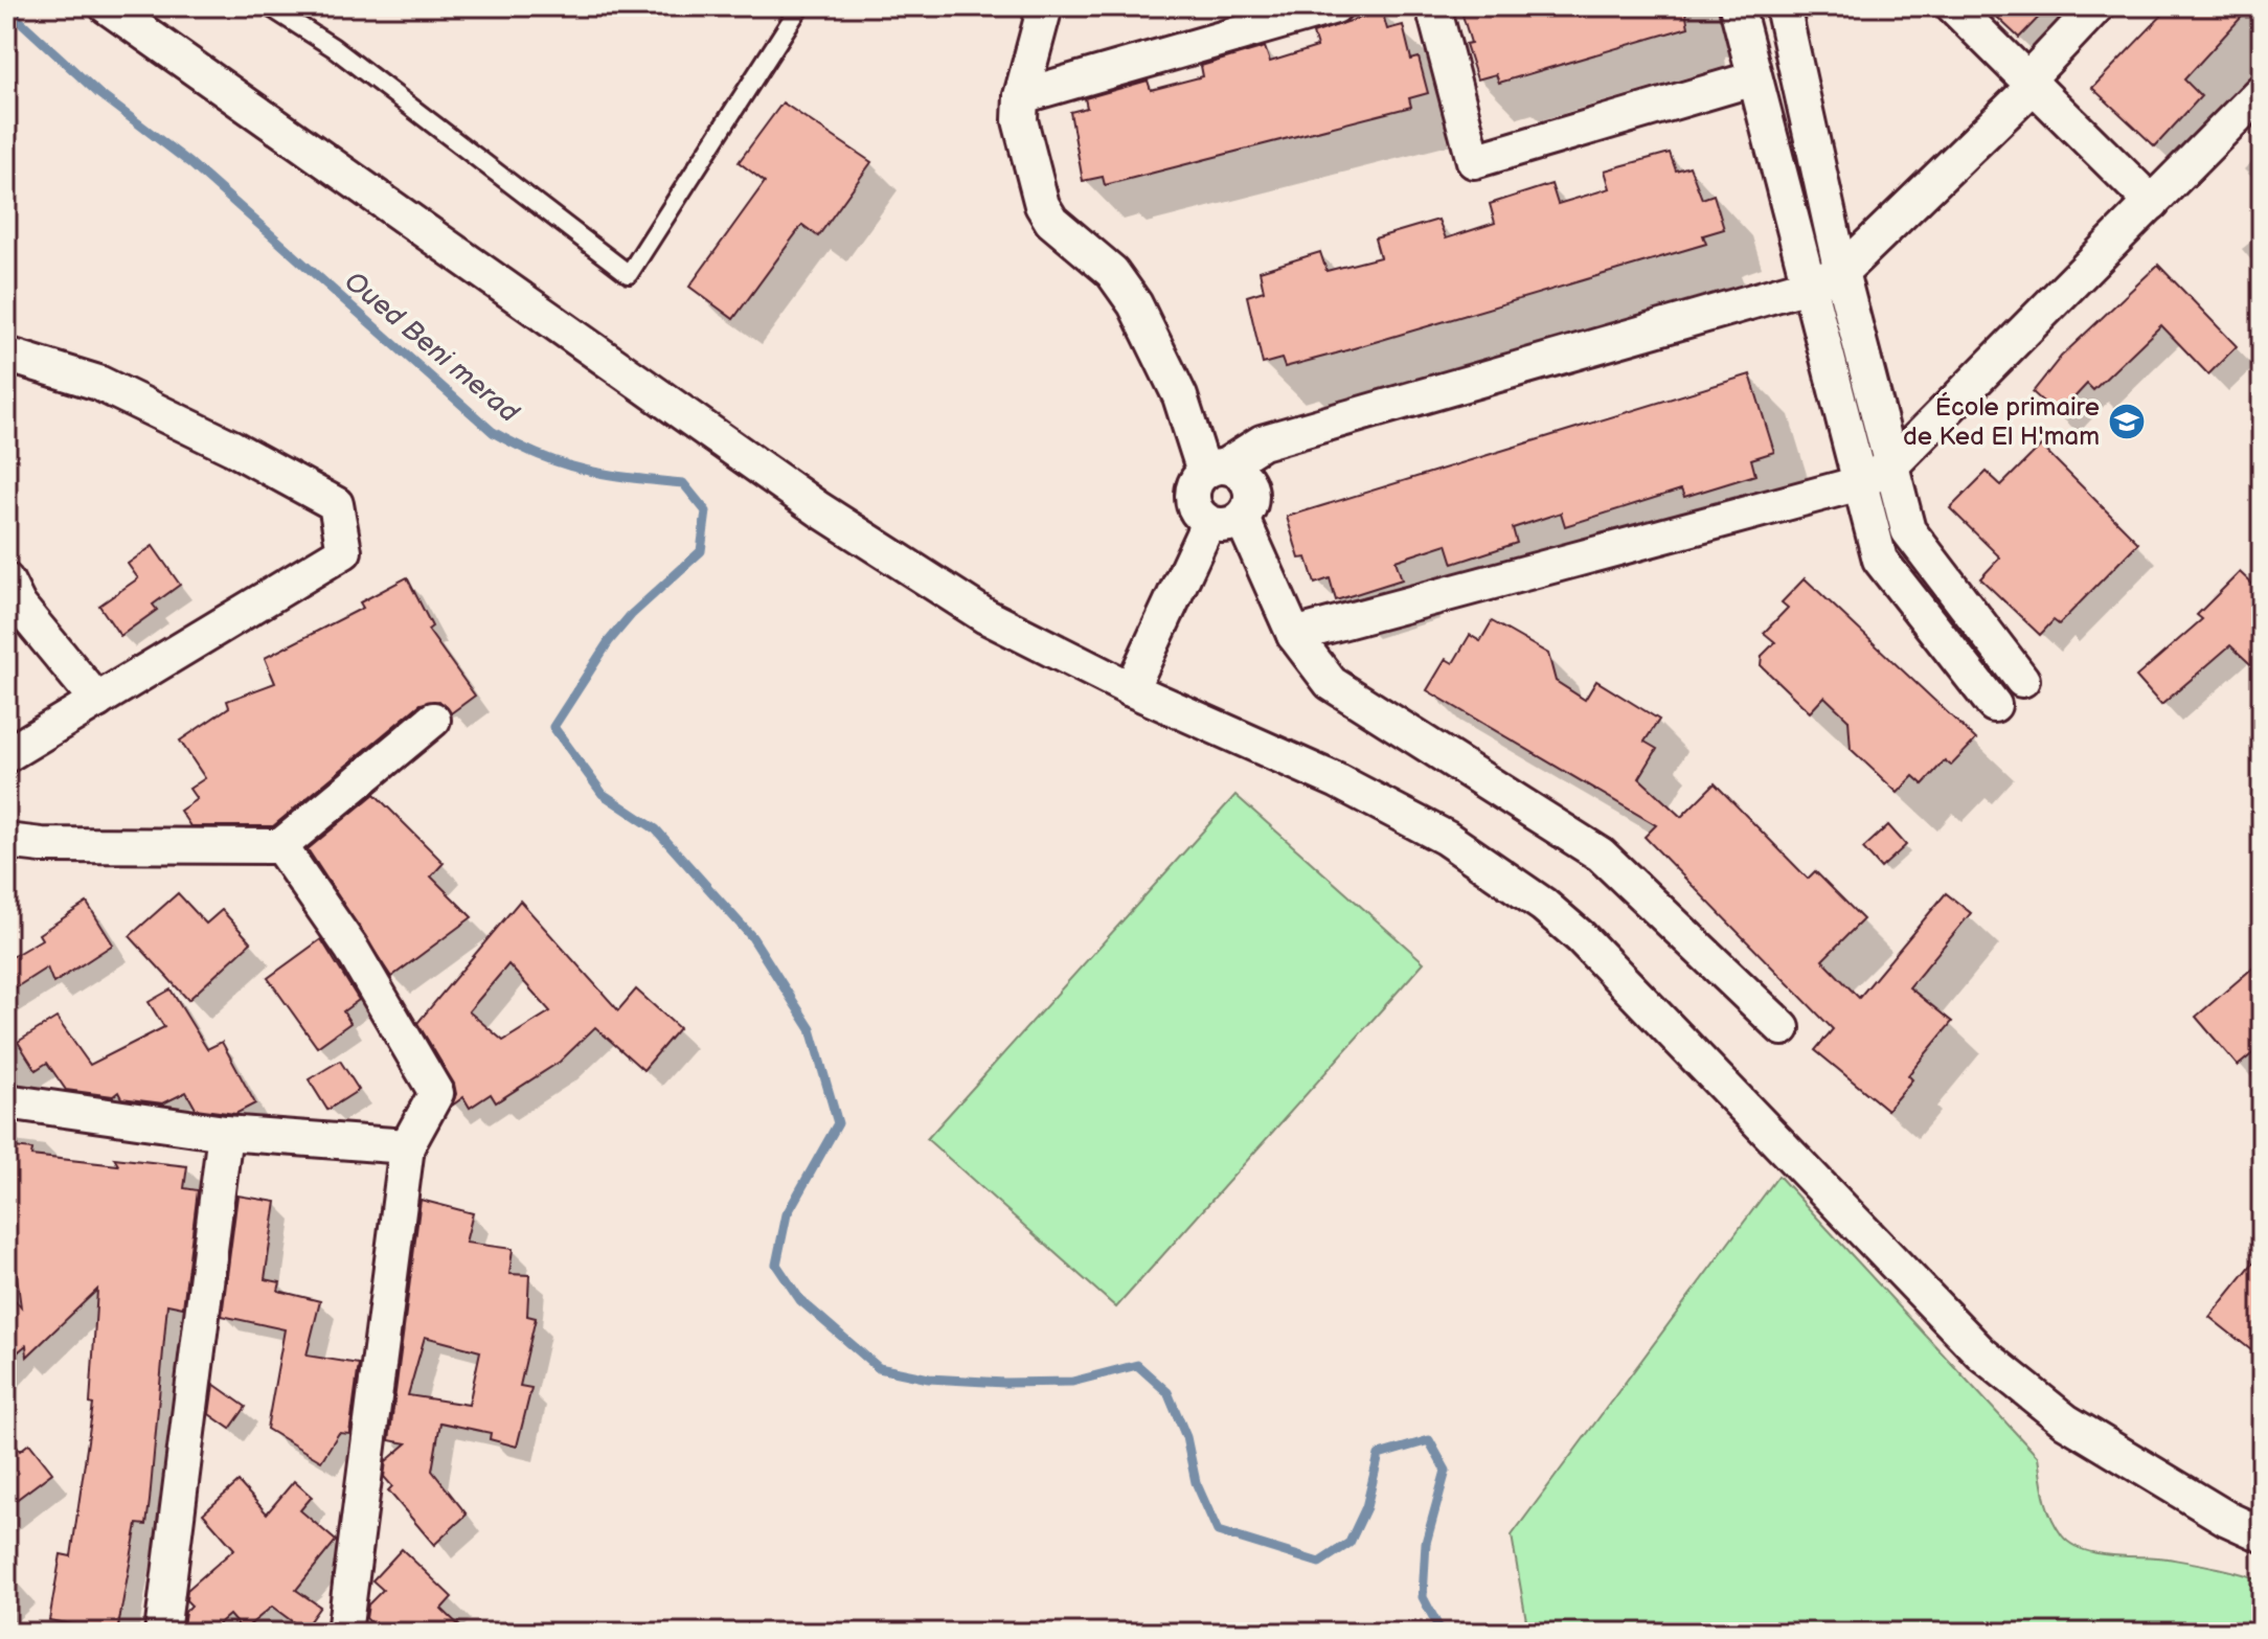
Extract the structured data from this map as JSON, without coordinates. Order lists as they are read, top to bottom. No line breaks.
{"water":["Oued Beni merad"],"places":{"school or university":["École primaire de Ked El H'mam"]}}
